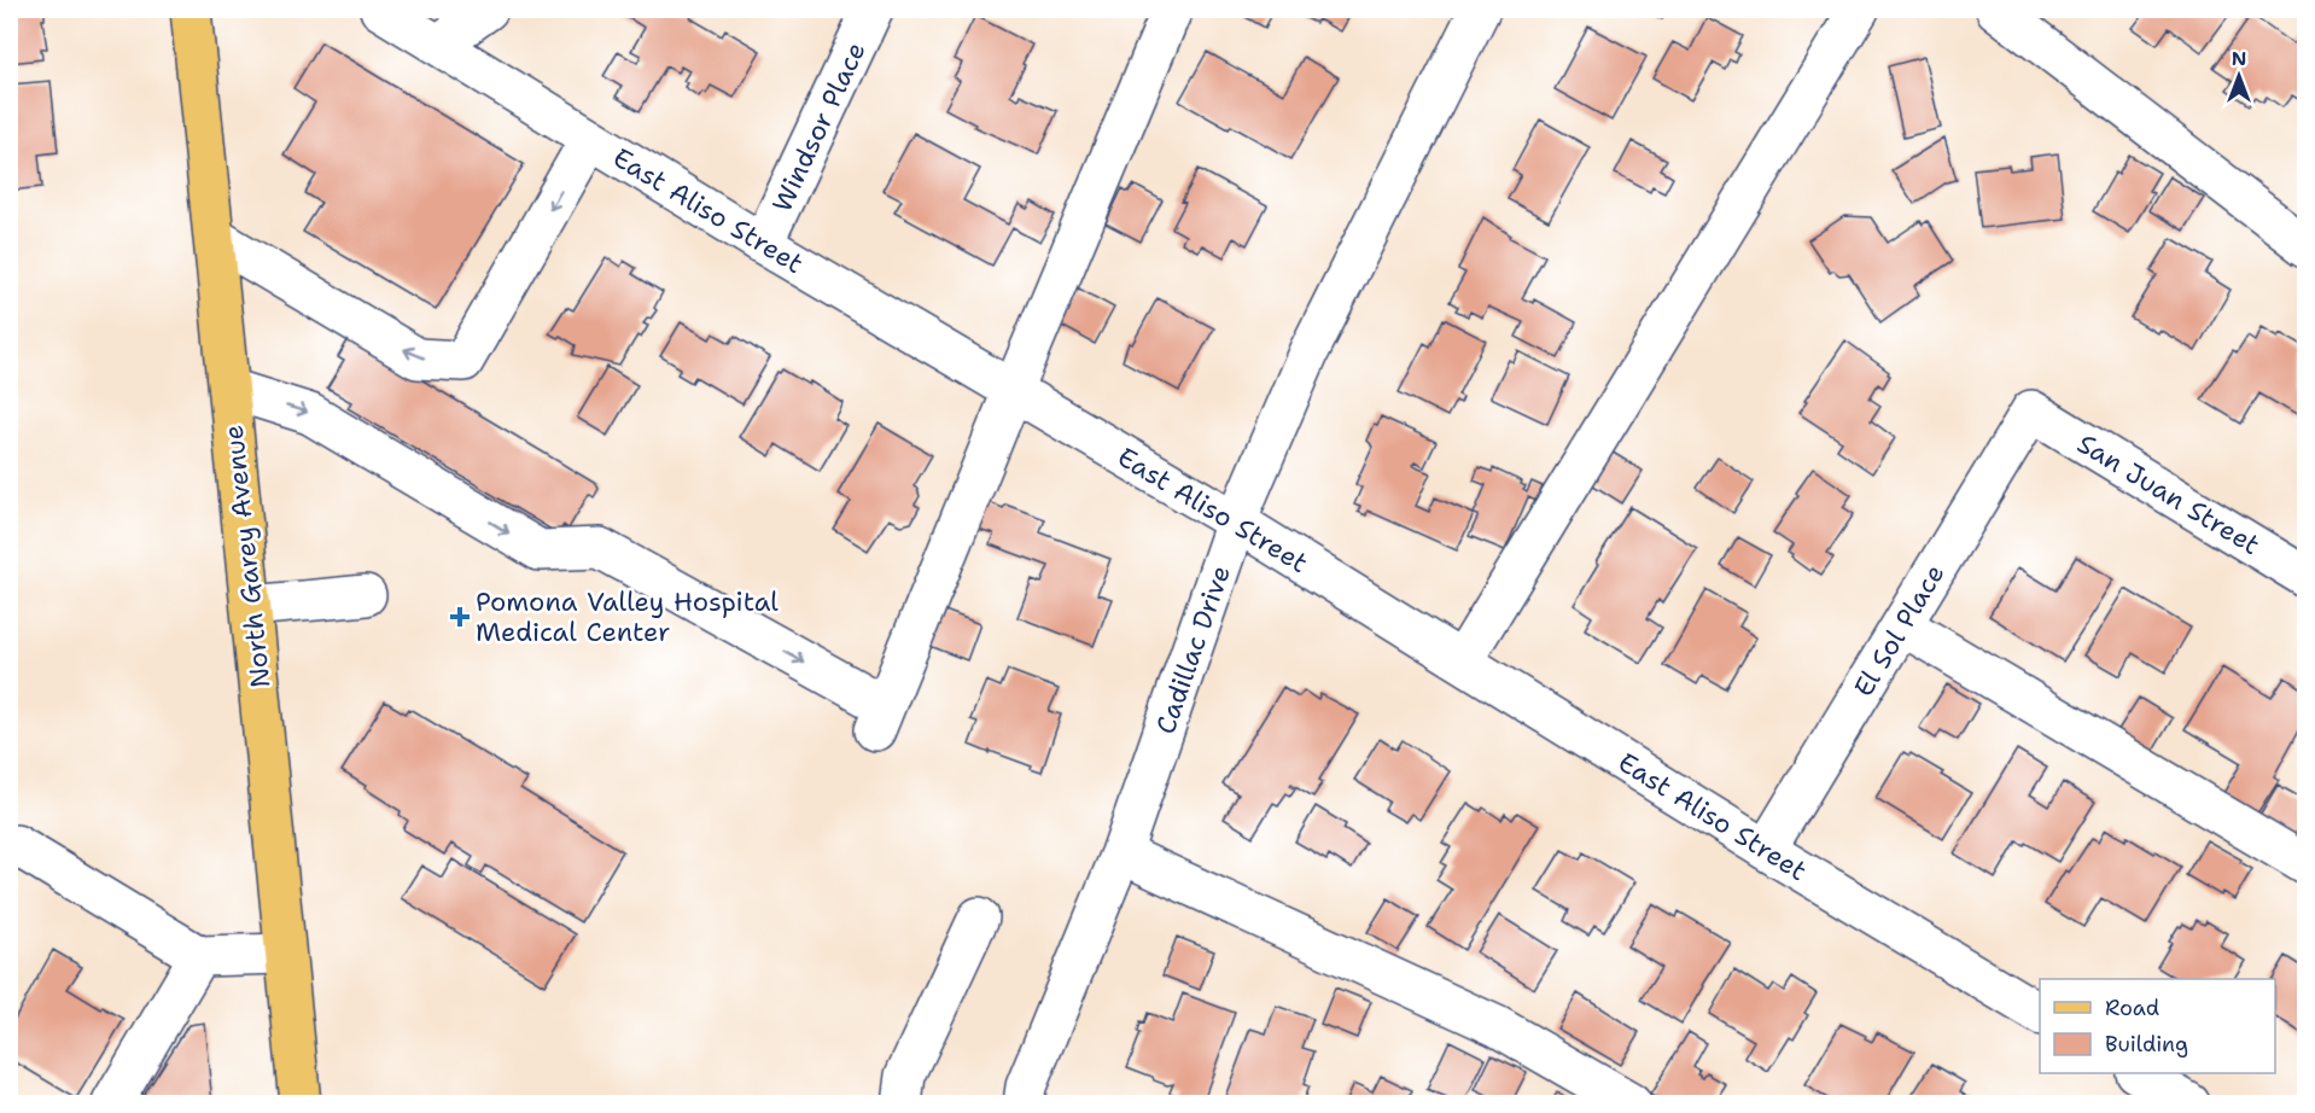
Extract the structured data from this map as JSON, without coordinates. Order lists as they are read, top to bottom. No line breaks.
{"streets":{"main road":["North Garey Avenue"],"street":["Windsor Place","East Aliso Street","San Juan Street","El Sol Place","Cadillac Drive"]},"crossings":[["Windsor Place","East Aliso Street"],["East Aliso Street","El Sol Place"],["East Aliso Street","Cadillac Drive"],["San Juan Street","El Sol Place"]],"places":{"health":["Pomona Valley Hospital Medical Center"]},"legend":["Road","Building"],"north":"top"}
